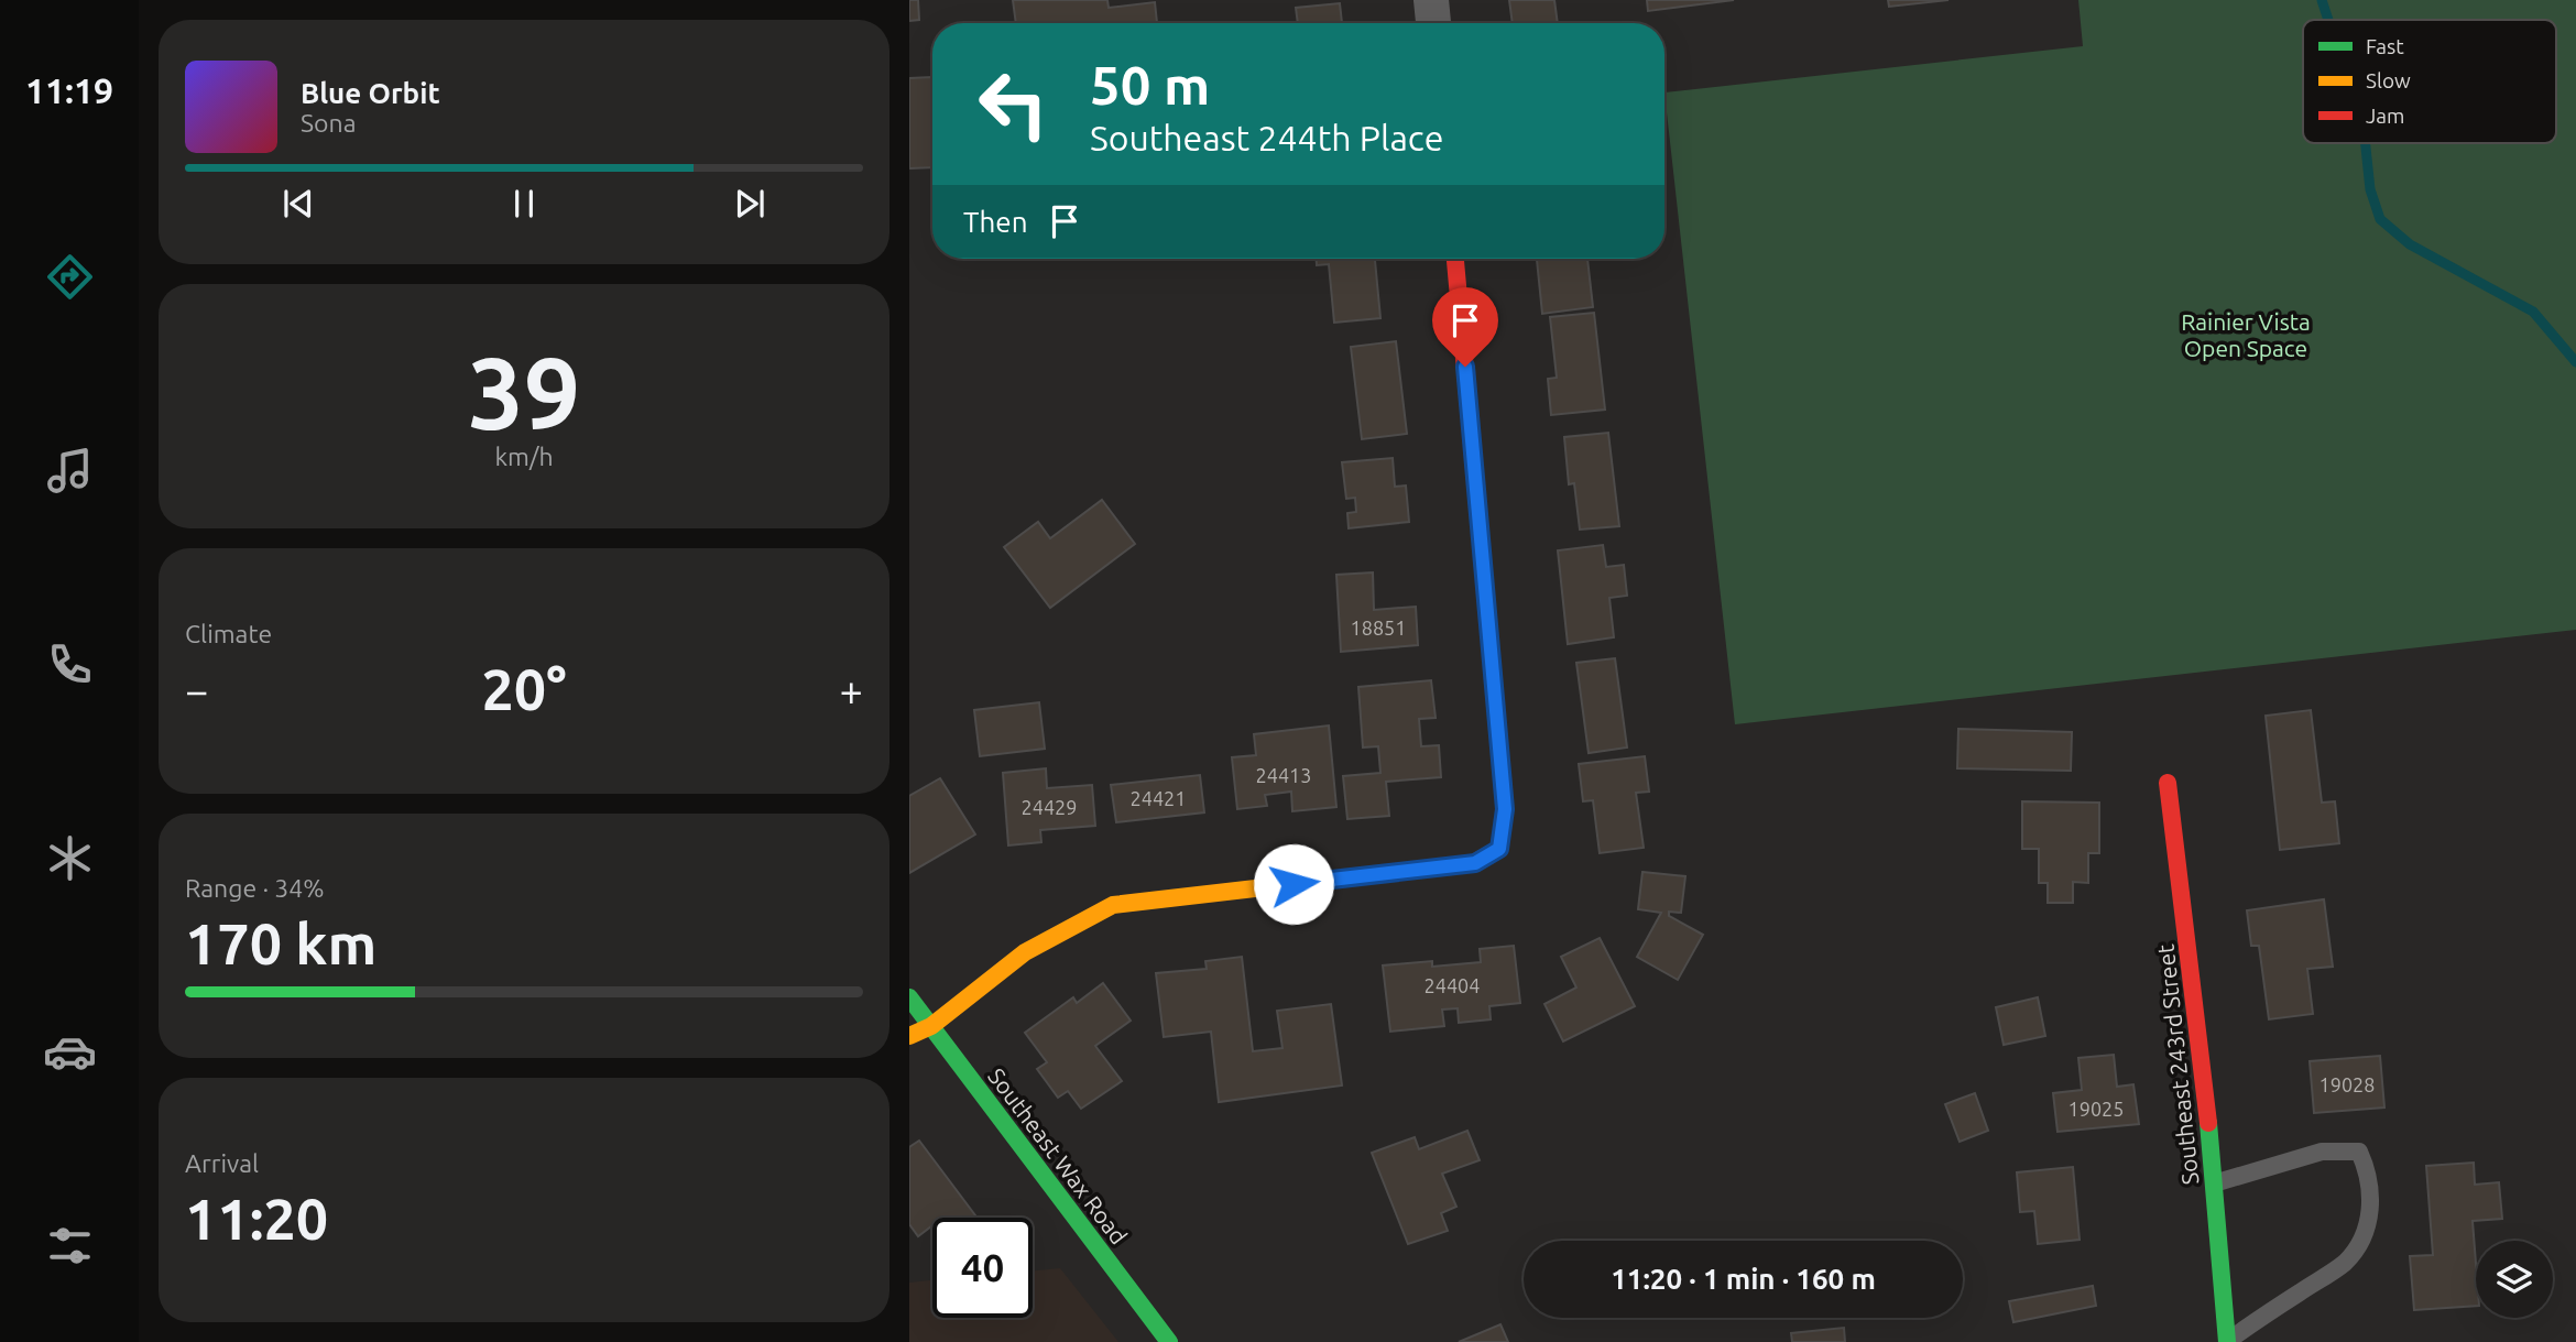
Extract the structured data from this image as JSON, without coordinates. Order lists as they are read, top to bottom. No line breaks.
{"streets":{"street":["Southeast 243rd Street","Southeast Wax Road"]},"parks":["Rainier Vista Open Space"],"house_numbers":["18851","24413","24421","24429","24404","19028","19025"],"legend":["Fast","Slow","Jam"],"page":{"tabs":"11:19","turn":["50 m","Southeast 244th Place"],"song":["Blue Orbit","Sona"],"then":"Then","tile":[["39","km/h"],"Climate",["Range · 34%","170 km"],["Arrival","11:20"]],"heat":["−","20°","+"],"limit":"40","trip":"11:20 · 1 min · 160 m"}}
